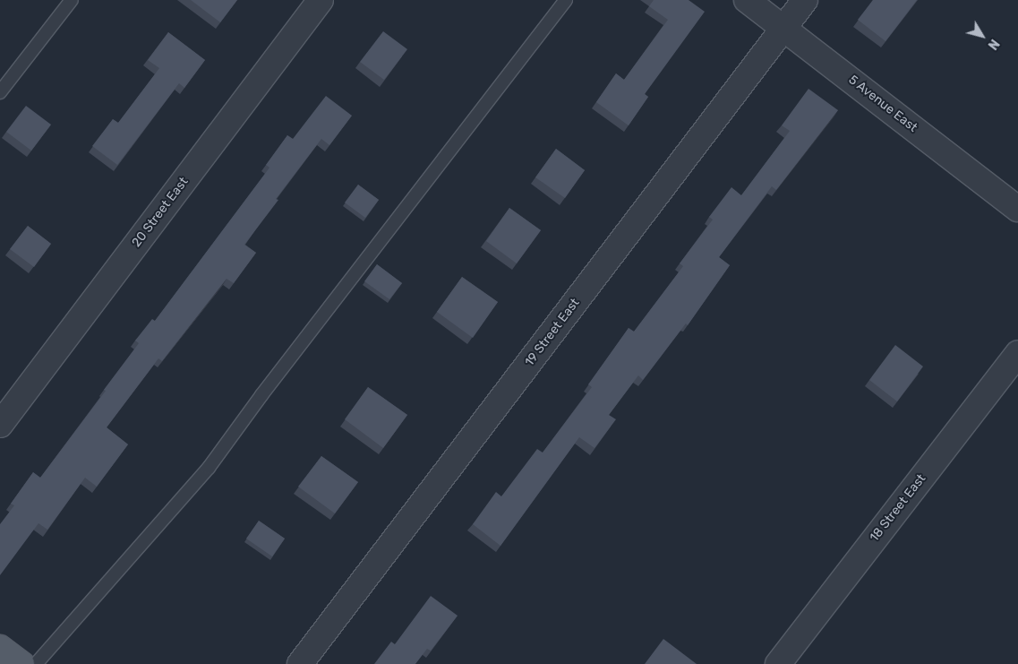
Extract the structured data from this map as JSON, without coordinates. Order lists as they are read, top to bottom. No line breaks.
{"streets":{"street":["5 Avenue East","20 Street East","19 Street East","18 Street East"]},"crossings":[["5 Avenue East","19 Street East"]],"north":"bottom right"}
